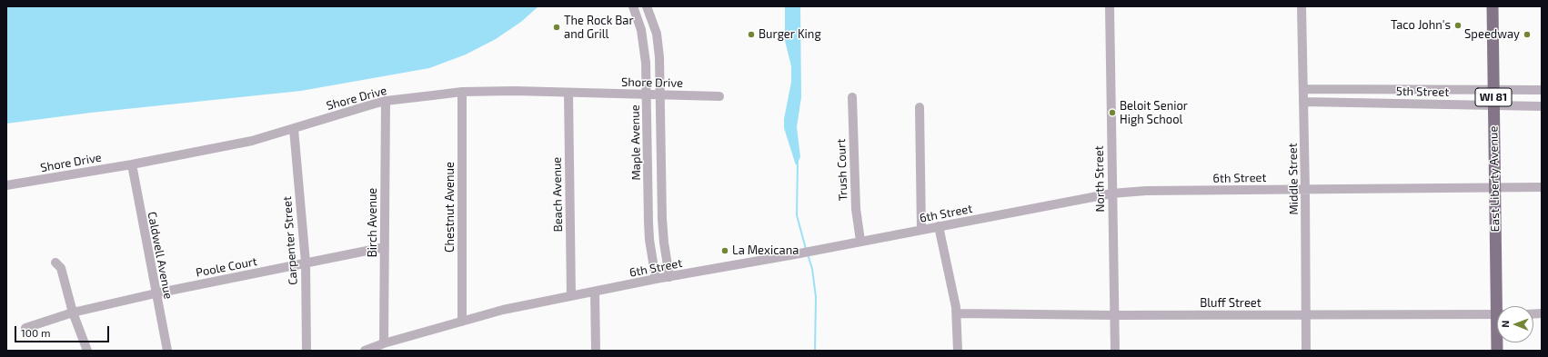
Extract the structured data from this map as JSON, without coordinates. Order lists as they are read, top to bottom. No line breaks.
{"streets":{"main road":["WI 81","East Liberty Avenue"],"street":["Shore Drive","5th Street","Maple Avenue","Trush Court","6th Street","North Street","Middle Street","Beach Avenue","Chestnut Avenue","Birch Avenue","Carpenter Street","Caldwell Avenue","Poole Court","Bluff Street"]},"crossings":[["Shore Drive","Maple Avenue"],["Shore Drive","Beach Avenue"],["Shore Drive","Chestnut Avenue"],["Shore Drive","Birch Avenue"],["Shore Drive","Carpenter Street"],["Shore Drive","Caldwell Avenue"],["5th Street","Middle Street"],["5th Street","East Liberty Avenue"],["Maple Avenue","6th Street"],["Trush Court","6th Street"],["6th Street","North Street"],["6th Street","Middle Street"],["6th Street","East Liberty Avenue"],["6th Street","Beach Avenue"],["6th Street","Chestnut Avenue"],["6th Street","Birch Avenue"],["North Street","Bluff Street"],["Middle Street","Bluff Street"],["Birch Avenue","Poole Court"],["Carpenter Street","Poole Court"],["Caldwell Avenue","Poole Court"]],"places":["Taco John's","The Rock Bar and Grill","Burger King","Speedway","Beloit Senior High School","La Mexicana"],"scale_bar":"100 m","north":"left"}
